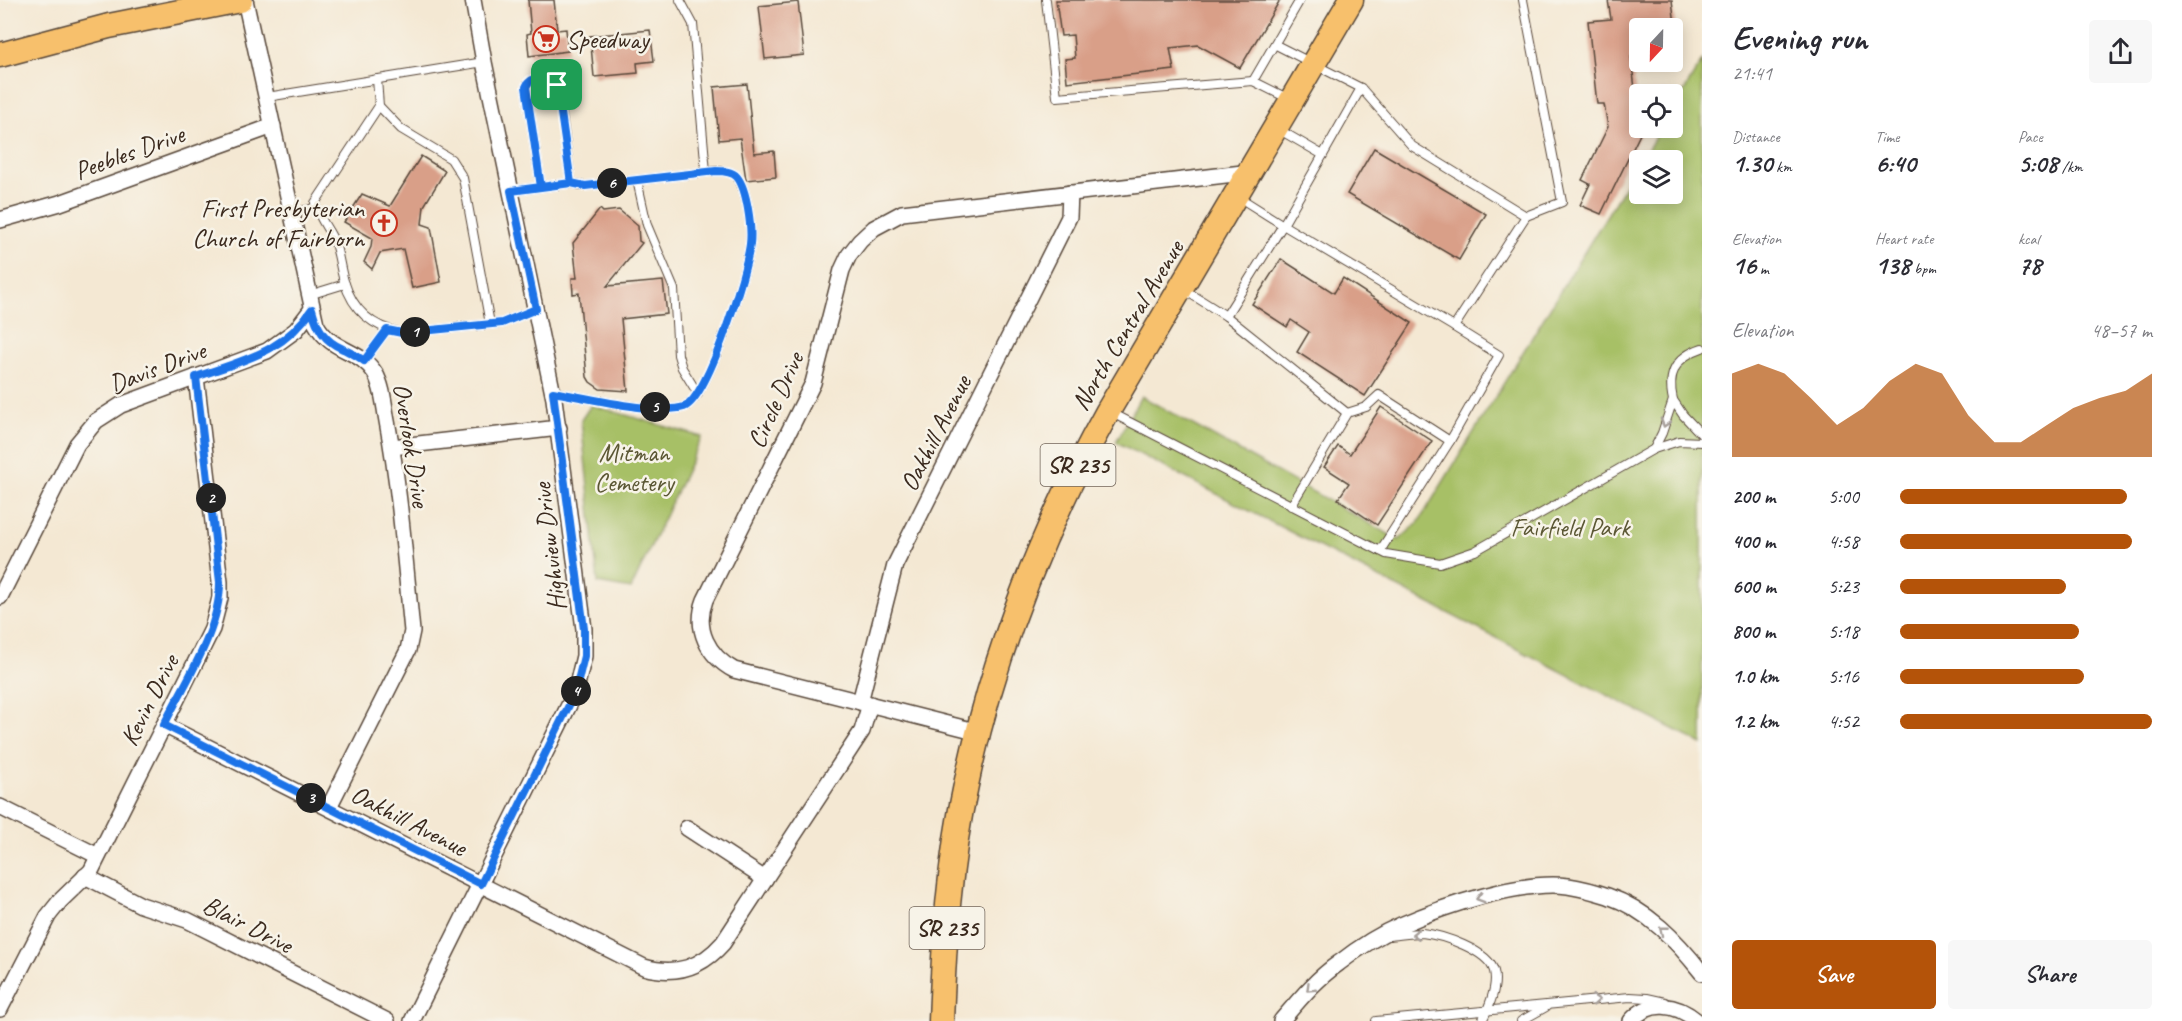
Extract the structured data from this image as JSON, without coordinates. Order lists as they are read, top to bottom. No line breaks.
{"streets":{"main road":["North Central Avenue","SR 235"],"street":["Peebles Drive","Davis Drive","Circle Drive","Oakhill Avenue","Overlook Drive","Highview Drive","Kevin Drive","Blair Drive"]},"crossings":[["Peebles Drive","Overlook Drive"],["North Central Avenue","Circle Drive"],["Davis Drive","Overlook Drive"],["Davis Drive","Kevin Drive"],["Circle Drive","Oakhill Avenue"],["Oakhill Avenue","Overlook Drive"],["Oakhill Avenue","Highview Drive"],["Oakhill Avenue","Kevin Drive"],["Kevin Drive","Blair Drive"]],"parks":["Mitman Cemetery","Fairfield Park"],"places":{"supermarket":["Speedway"],"church":["First Presbyterian Church of Fairborn"]},"north":"bottom","page":{"heading":["Evening run","21:41"],"stats":[["Distance","1.30 km"],["Time","6:40"],["Pace","5:08 /km"],["Elevation","16 m"],["Heart rate","138 bpm"],["kcal","78"]],"pins":["6","1","5","2","4","3"],"chart":["Elevation","48–57 m"],"list":[{"name":"200 m","note":"5:00"},{"name":"400 m","note":"4:58"},{"name":"600 m","note":"5:23"},{"name":"800 m","note":"5:18"},{"name":"1.0 km","note":"5:16"},{"name":"1.2 km","note":"4:52"}],"buttons":["Save","Share"]}}
